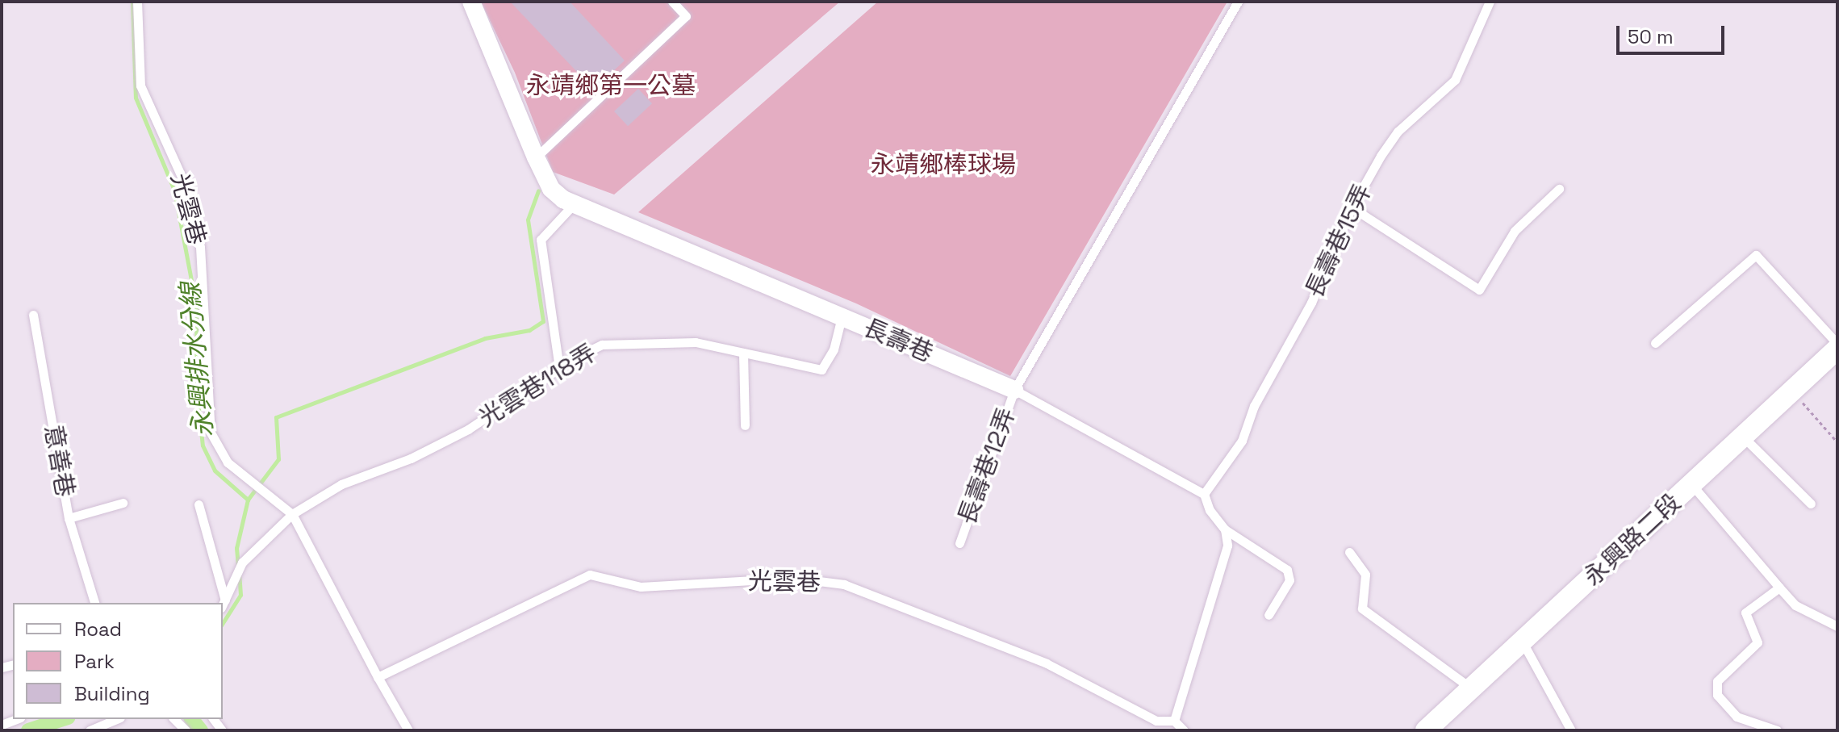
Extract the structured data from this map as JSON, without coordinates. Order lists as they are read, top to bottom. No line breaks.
{"streets":{"street":["長壽巷","永興路二段"],"lane":["光雲巷","長壽巷15弄","光雲巷118弄","意善巷","長壽巷12弄"]},"crossings":[["光雲巷","光雲巷118弄"],["長壽巷15弄","長壽巷"],["長壽巷","光雲巷118弄"],["長壽巷","長壽巷12弄"]],"water":["永興排水分線"],"parks":["永靖鄉第一公墓","永靖鄉棒球場"],"legend":["Road","Park","Building"],"scale_bar":"50 m"}
